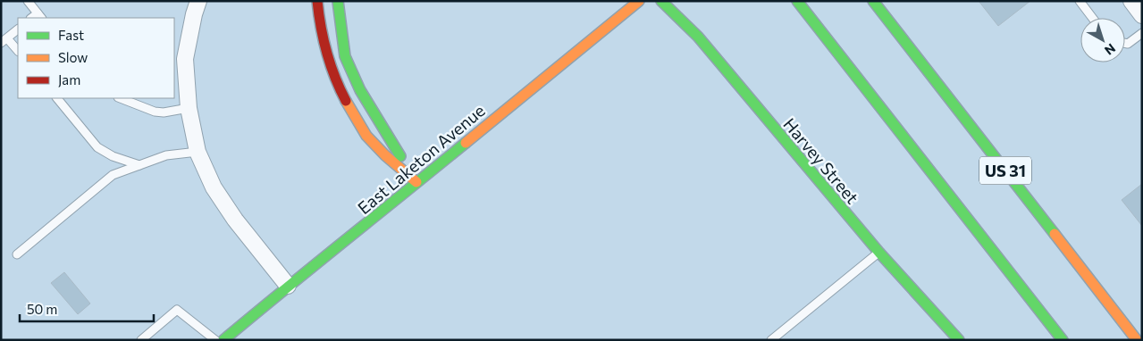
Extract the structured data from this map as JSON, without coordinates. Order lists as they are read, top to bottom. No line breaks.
{"streets":{"main road":["East Laketon Avenue","Harvey Street","US 31"]},"legend":["Fast","Slow","Jam"],"scale_bar":"50 m","north":"bottom right"}
